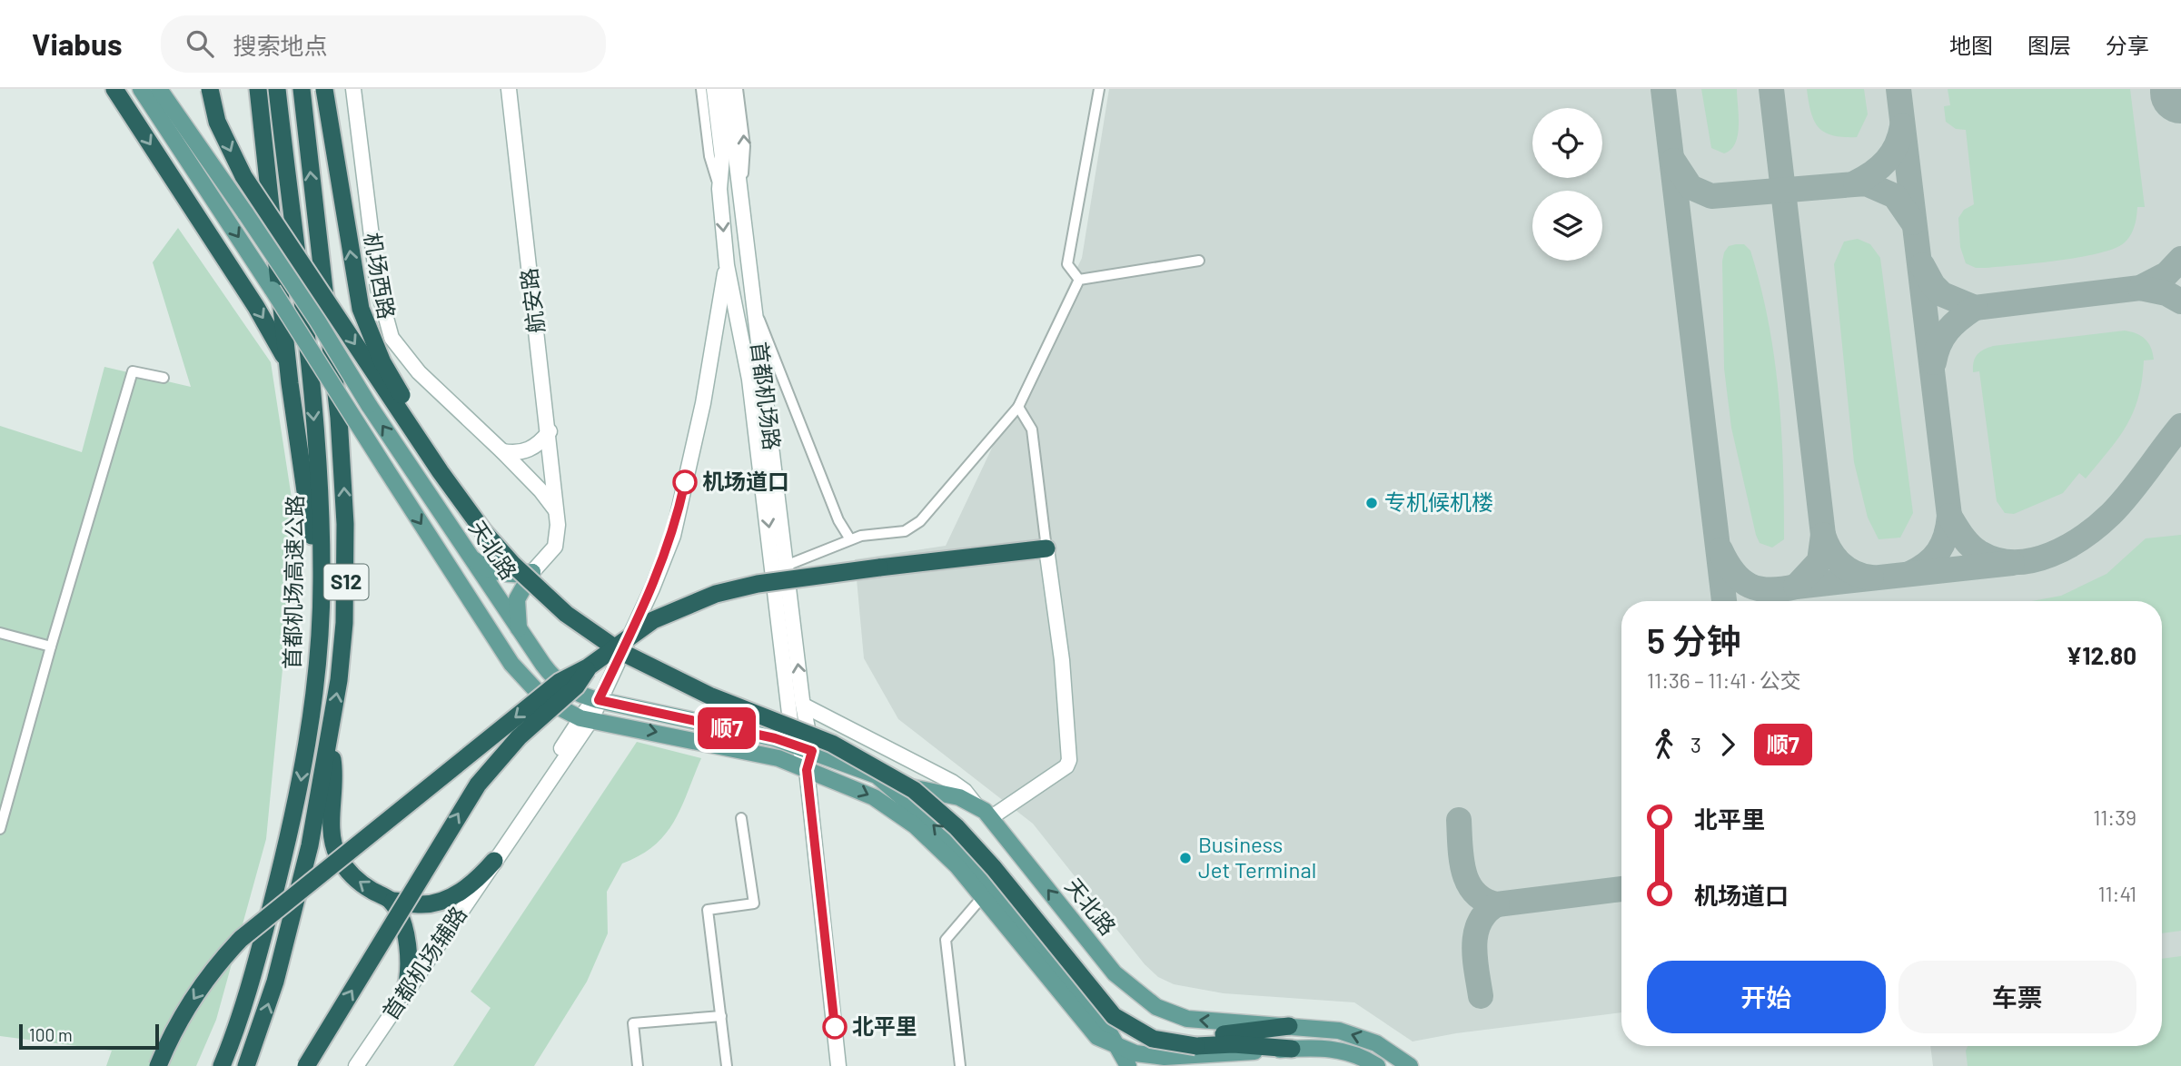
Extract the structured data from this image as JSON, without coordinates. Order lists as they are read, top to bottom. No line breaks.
{"streets":{"highway":["首都机场高速公路","S12"],"main road":["天北路"],"street":["机场西路","航安路","首都机场路","首都机场辅路"]},"crossings":[["机场西路","航安路"],["首都机场路","天北路"],["首都机场路","首都机场辅路"],["天北路","首都机场辅路"]],"places":["机场道口","专机候机楼","Business Jet Terminal","北平里"],"lines":["bus line 顺7"],"scale_bar":"100 m","page":{"header":"Viabus","search":"搜索地点","nav":["地图","图层","分享"],"on_map":"顺7","heading":["5 分钟","11:36 – 11:41 · 公交","¥12.80"],"legs":["3","顺7"],"list":[{"name":"北平里","value":"11:39"},{"name":"机场道口","value":"11:41"}],"buttons":["开始","车票"],"scale":"100 m"}}
